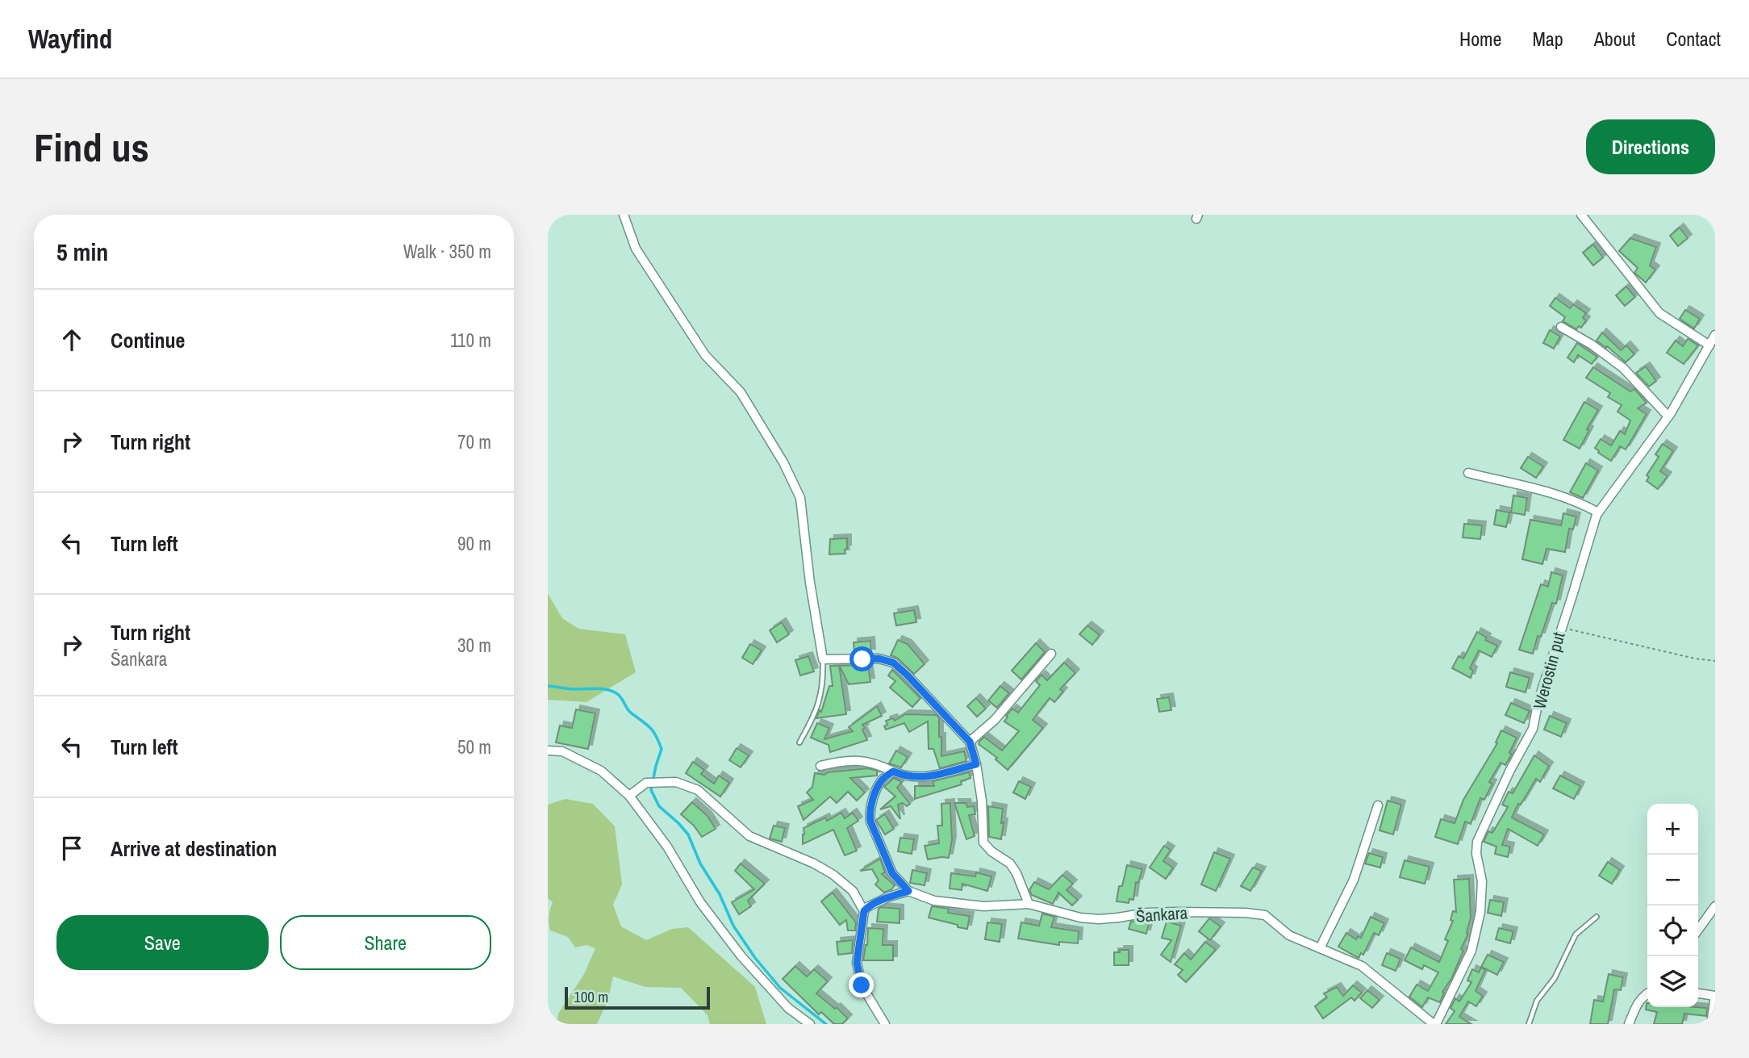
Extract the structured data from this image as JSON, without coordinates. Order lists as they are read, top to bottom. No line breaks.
{"streets":{"street":["Werostin put","Šankara"]},"crossings":[["Werostin put","Šankara"]],"scale_bar":"100 m","page":{"header":"Wayfind","nav":["Home","Map","About","Contact"],"buttons":["Directions",["Save","Share"]],"title":"Find us","heading":["5 min","Walk · 350 m"],"list":[["Continue","110 m"],["Turn right","70 m"],["Turn left","90 m"],["Turn right","Šankara","30 m"],["Turn left","50 m"],"Arrive at destination"],"map_buttons":["+","−"],"scale":"100 m"}}
